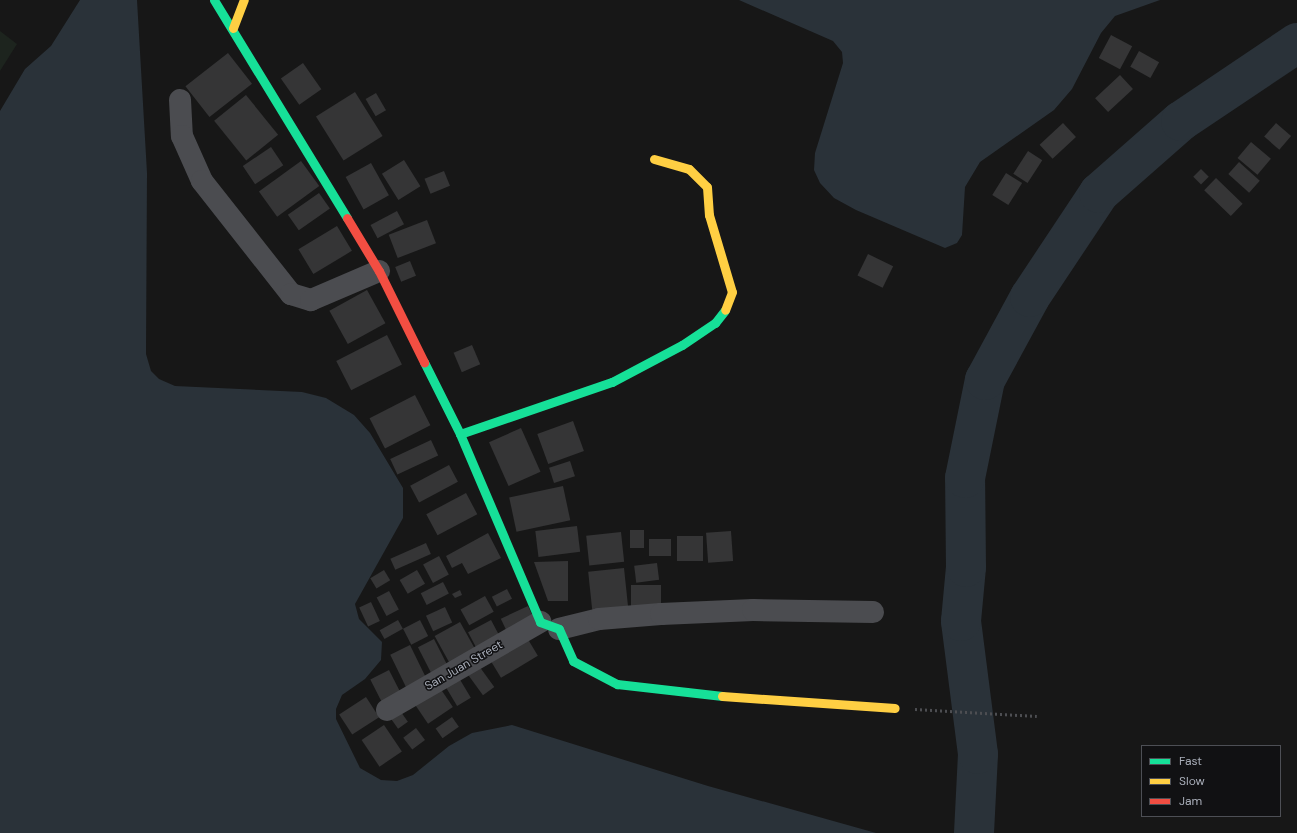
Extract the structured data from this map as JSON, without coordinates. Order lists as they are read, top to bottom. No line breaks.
{"streets":{"street":["San Juan Street"]},"legend":["Fast","Slow","Jam"]}
